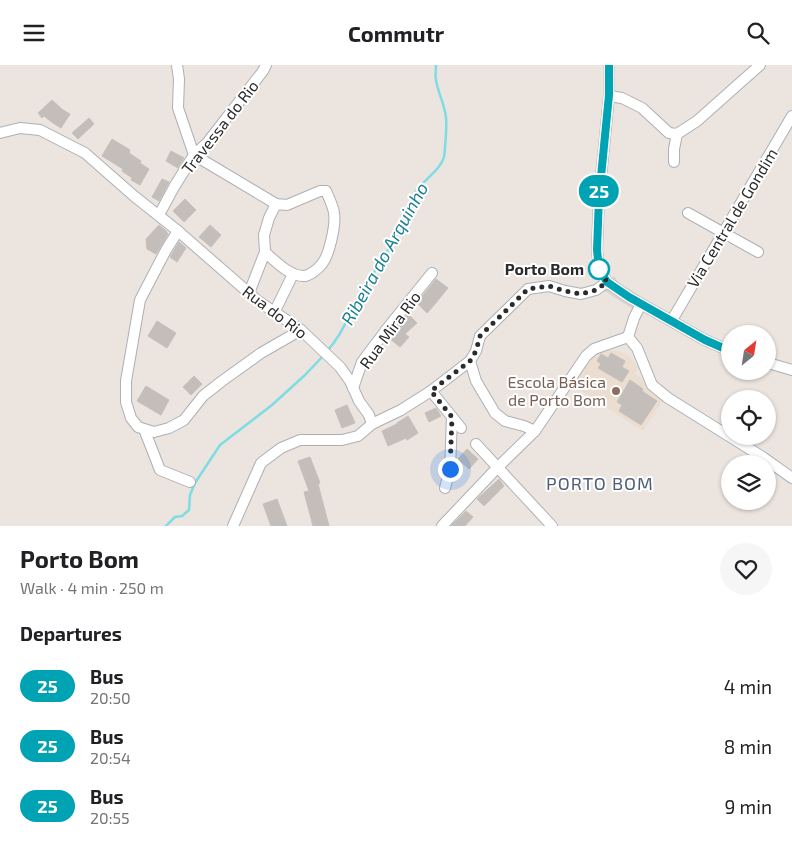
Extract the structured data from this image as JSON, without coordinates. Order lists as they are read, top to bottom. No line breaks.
{"streets":{"street":["Travessa do Rio","Via Central de Gondim","Rua do Rio","Rua Mira Rio"]},"crossings":[["Travessa do Rio","Rua do Rio"],["Rua do Rio","Rua Mira Rio"]],"districts":["PORTO BOM"],"water":["Ribeira do Arquinho"],"places":["Porto Bom","Escola Básica de Porto Bom"],"lines":["bus line 25"],"north":"top right","page":{"header":"Commutr","on_map":"25","heading":[["Porto Bom","Walk · 4 min · 250 m"],"Departures"],"list":[{"mark":"25","name":"Bus","note":"20:50","value":"4 min"},{"mark":"25","name":"Bus","note":"20:54","value":"8 min"},{"mark":"25","name":"Bus","note":"20:55","value":"9 min"}]}}
